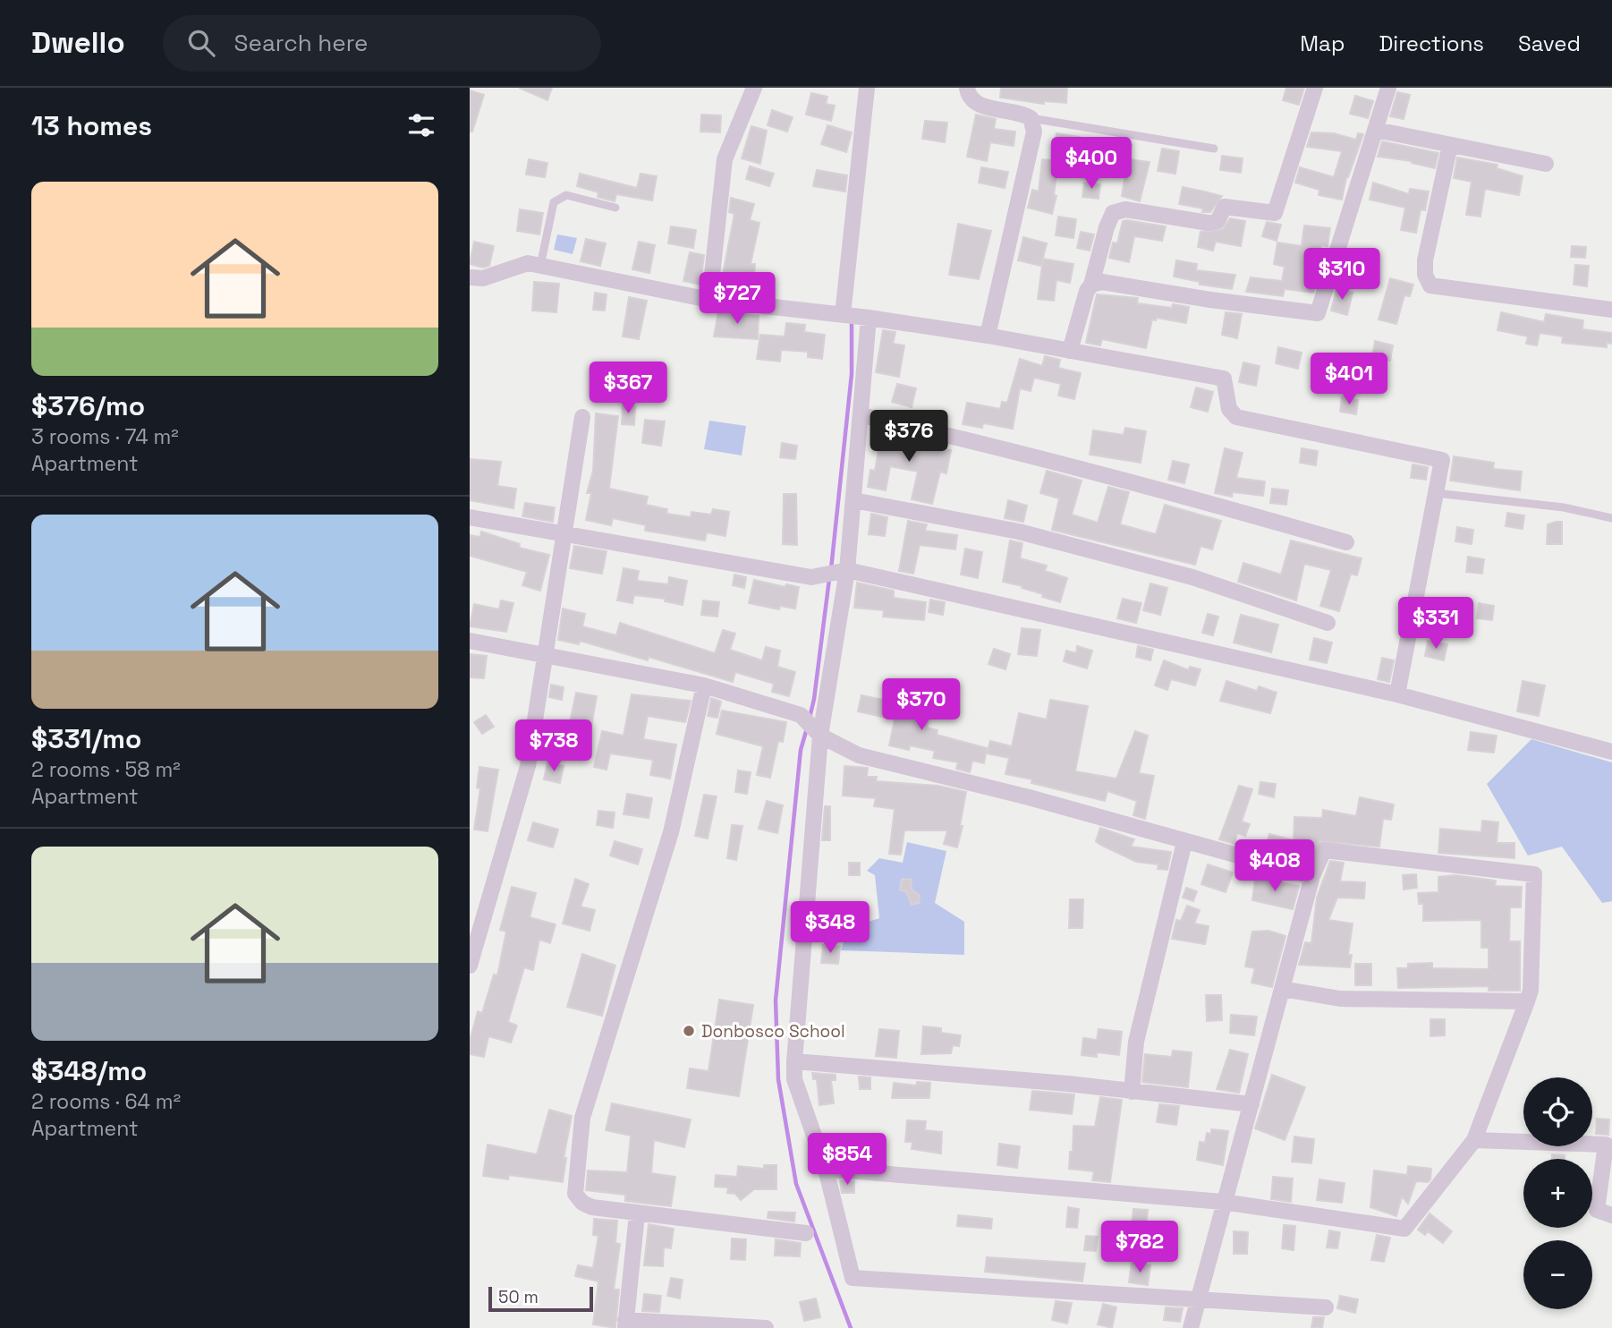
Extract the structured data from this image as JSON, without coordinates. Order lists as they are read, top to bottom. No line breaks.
{"places":["Donbosco School"],"scale_bar":"50 m","page":{"header":"Dwello","search":"Search here","nav":["Map","Directions","Saved"],"heading":"13 homes","price":["$400","$310","$727","$401","$367","$376","$331","$370","$738","$408","$348","$854","$782"],"list":[{"name":"$376/mo","note":"3 rooms · 74 m² · Apartment"},{"name":"$331/mo","note":"2 rooms · 58 m² · Apartment"},{"name":"$348/mo","note":"2 rooms · 64 m² · Apartment"}],"map_buttons":["+","−"],"scale":"50 m"}}
